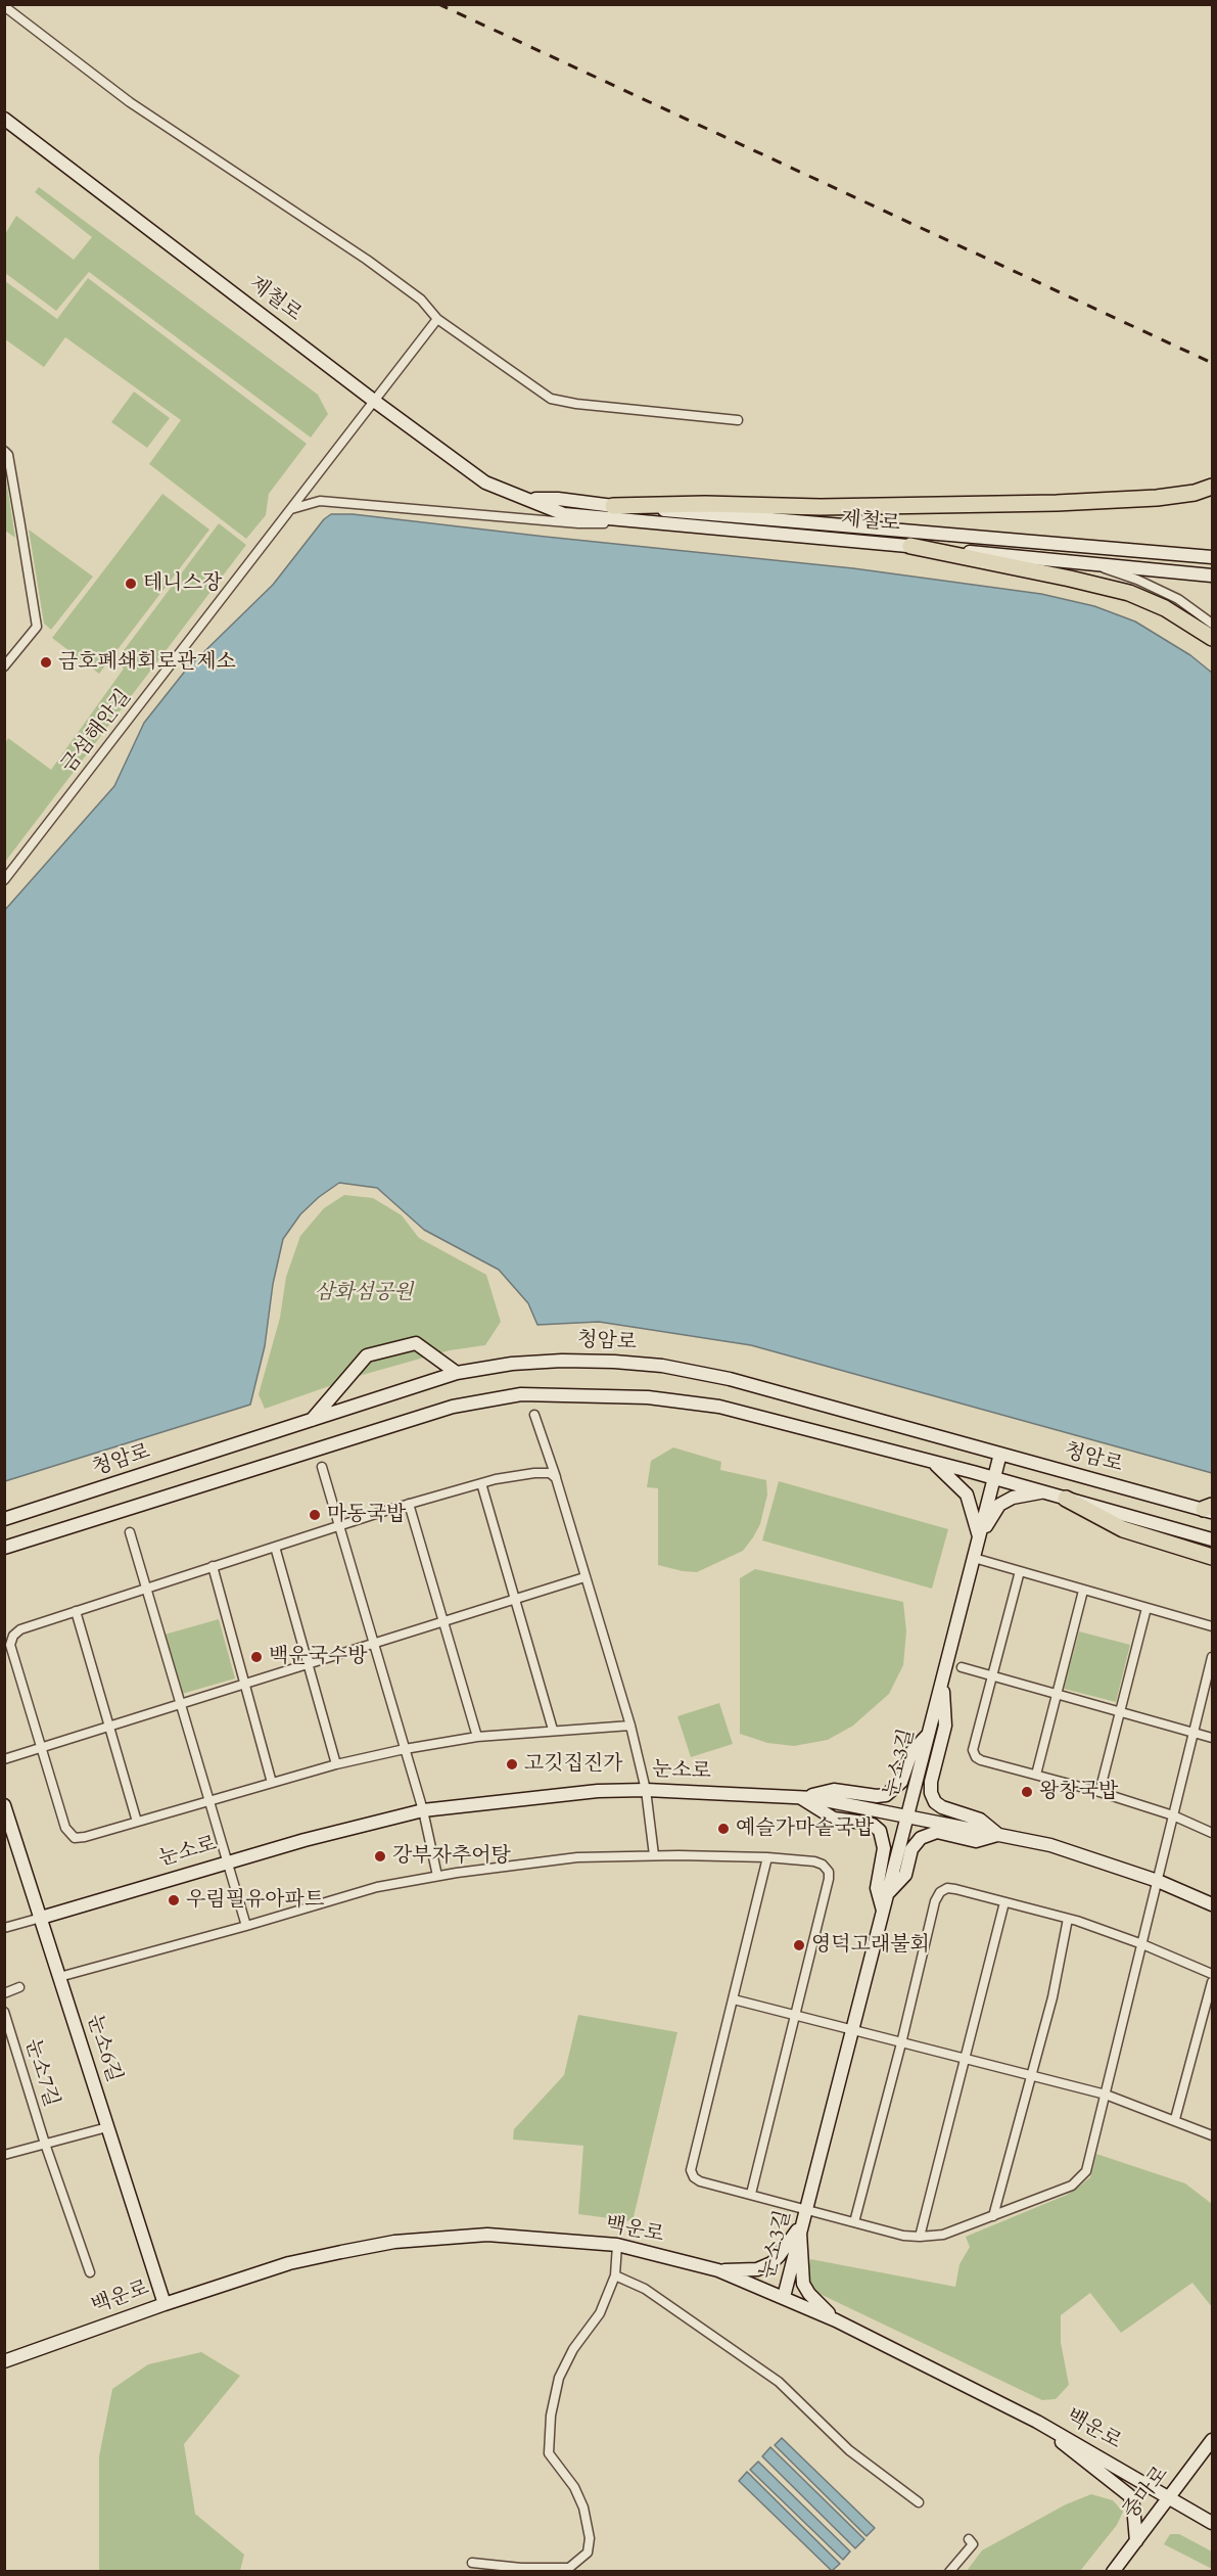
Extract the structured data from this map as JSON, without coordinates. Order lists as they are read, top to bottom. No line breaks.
{"streets":{"main road":["제철로","청암로","눈소3길","눈소로","눈소6길","백운로","중마로"],"street":["금섬해안길","눈소7길"]},"crossings":[["제철로","금섬해안길"],["청암로","눈소3길"],["눈소3길","눈소로"],["눈소3길","백운로"],["눈소로","눈소6길"],["눈소6길","백운로"],["백운로","중마로"]],"parks":["삼화섬공원"],"places":["테니스장","금호폐쇄회로관제소","마동국밥","백운국수방","고깃집진가","왕창국밥","예슬가마솥국밥","강부자추어탕","우림필유아파트","영덕고래불회"]}
